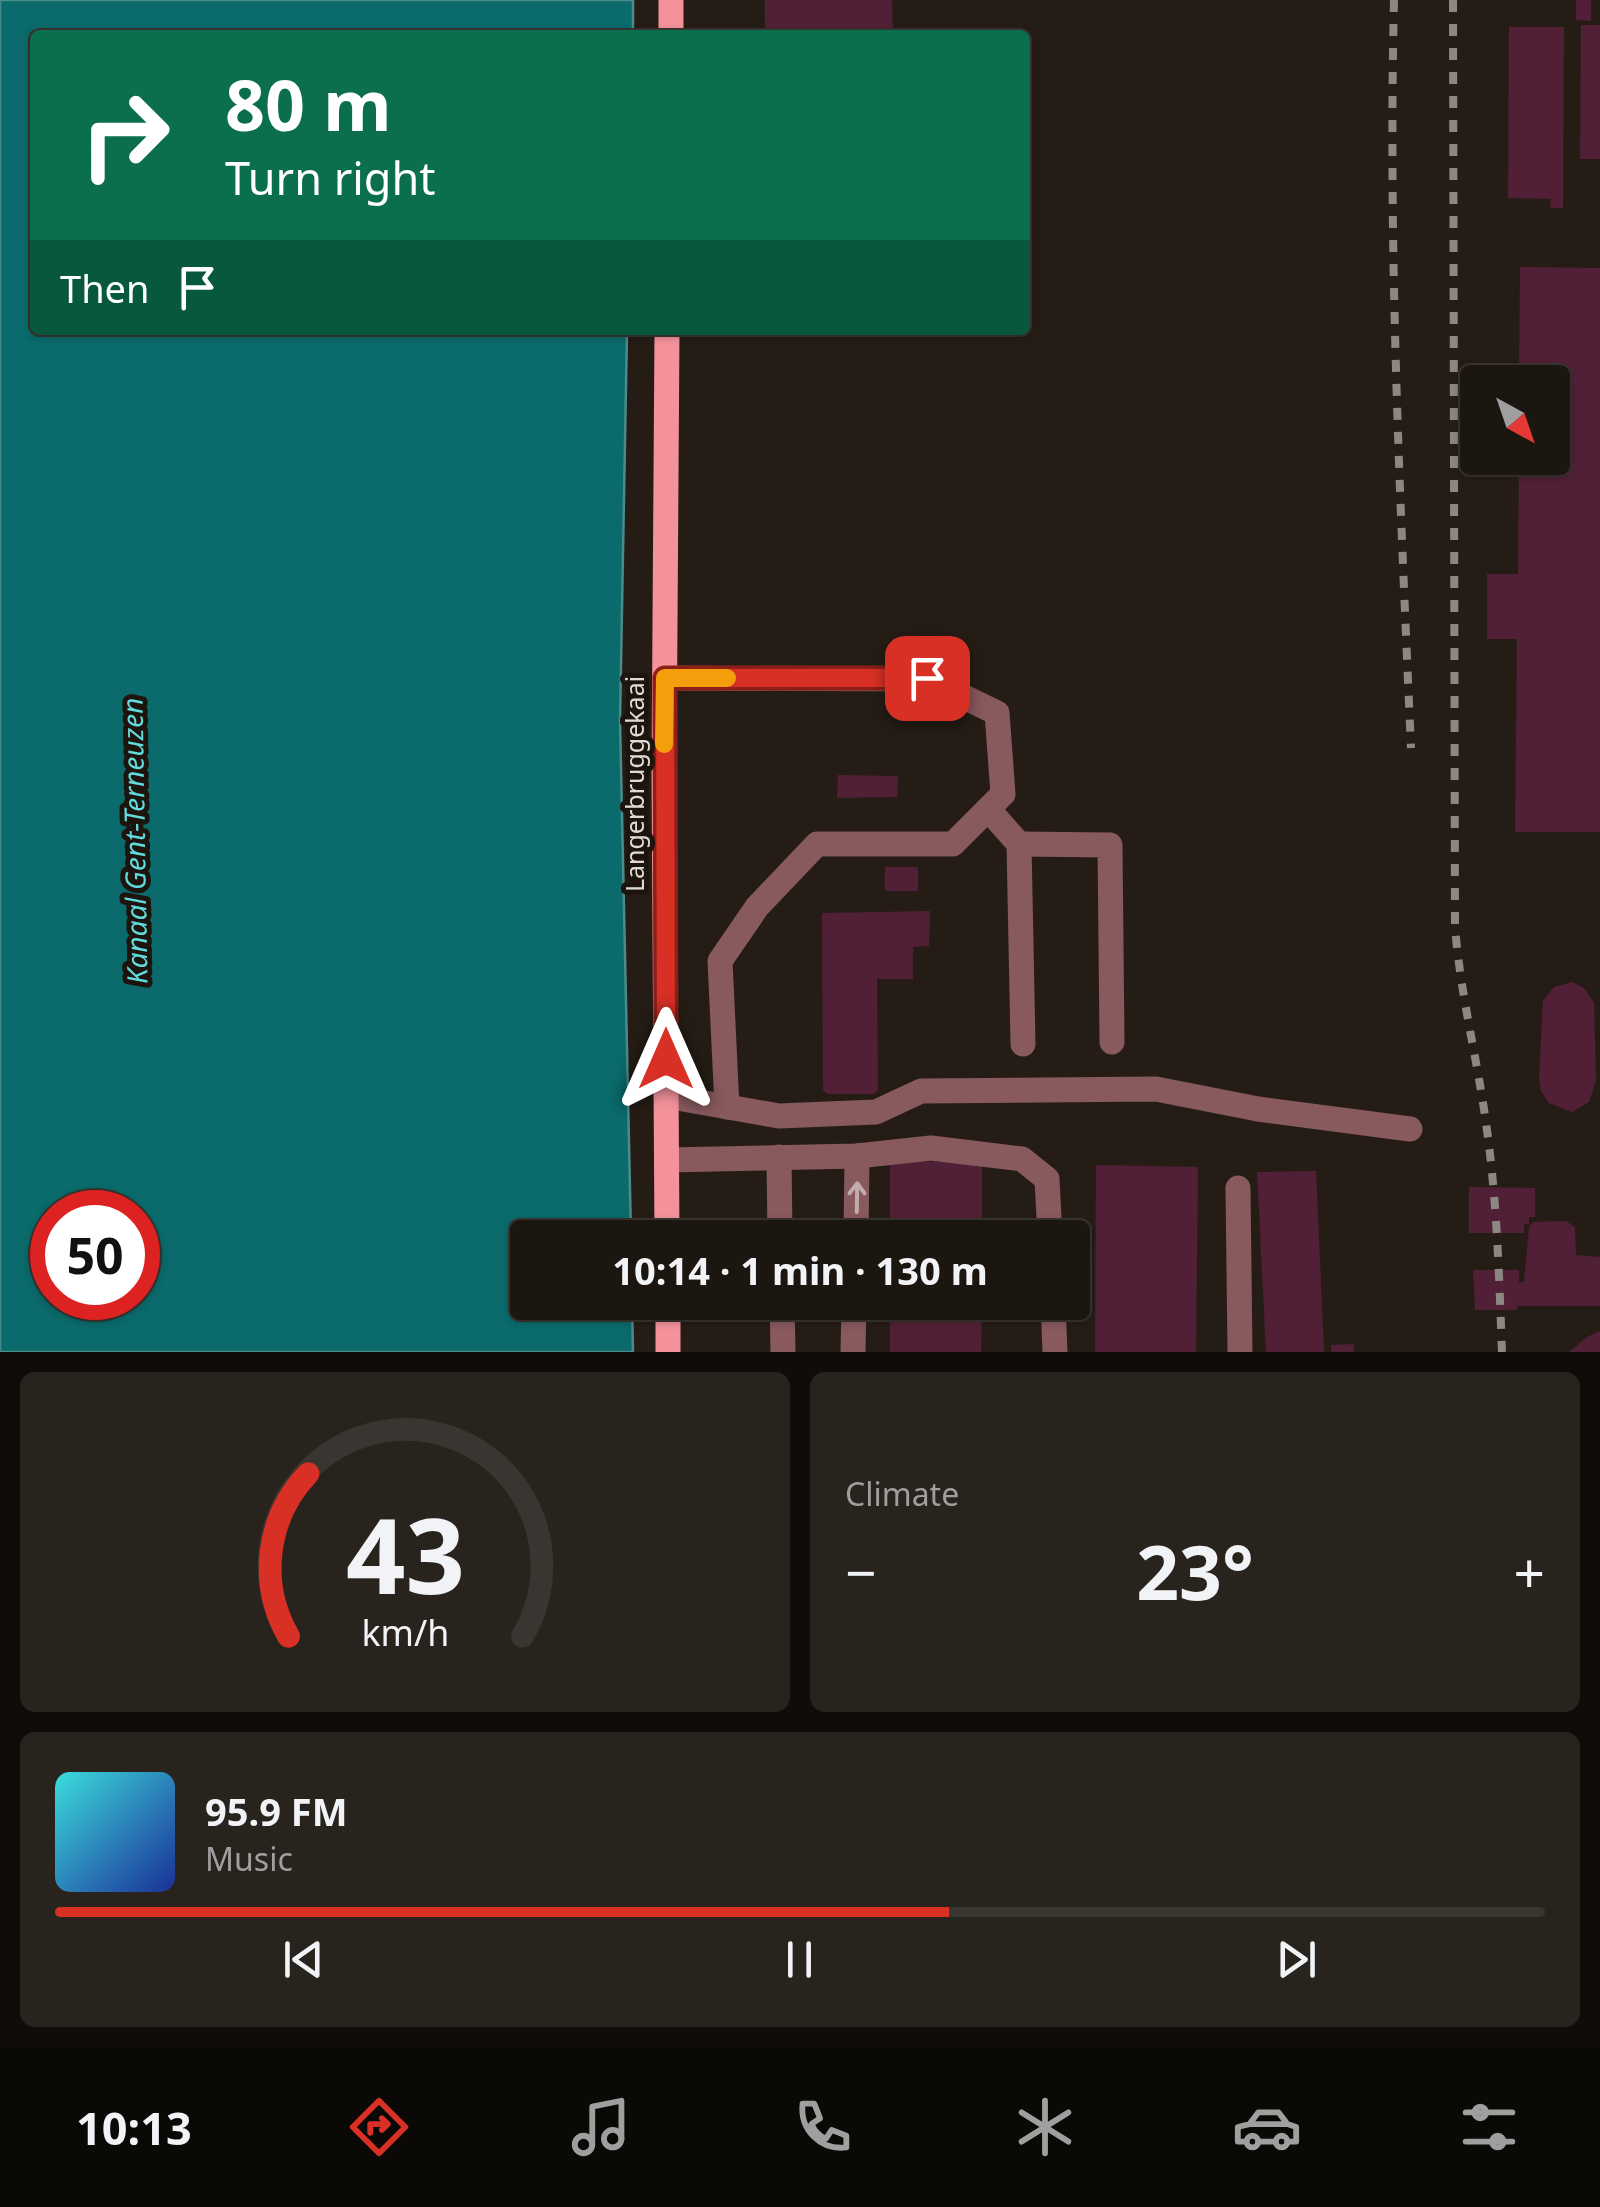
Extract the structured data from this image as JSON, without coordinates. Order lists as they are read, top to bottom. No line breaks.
{"streets":{"main road":["Langerbruggekaai"]},"water":["Kanaal Gent-Terneuzen"],"north":"bottom right","page":{"turn":["80 m","Turn right"],"then":"Then","limit":"50","trip":"10:14 · 1 min · 130 m","tile":"Climate","heat":["−","23°","+"],"song":["95.9 FM","Music"],"tabs":"10:13","gauge":["43","km/h"]}}
